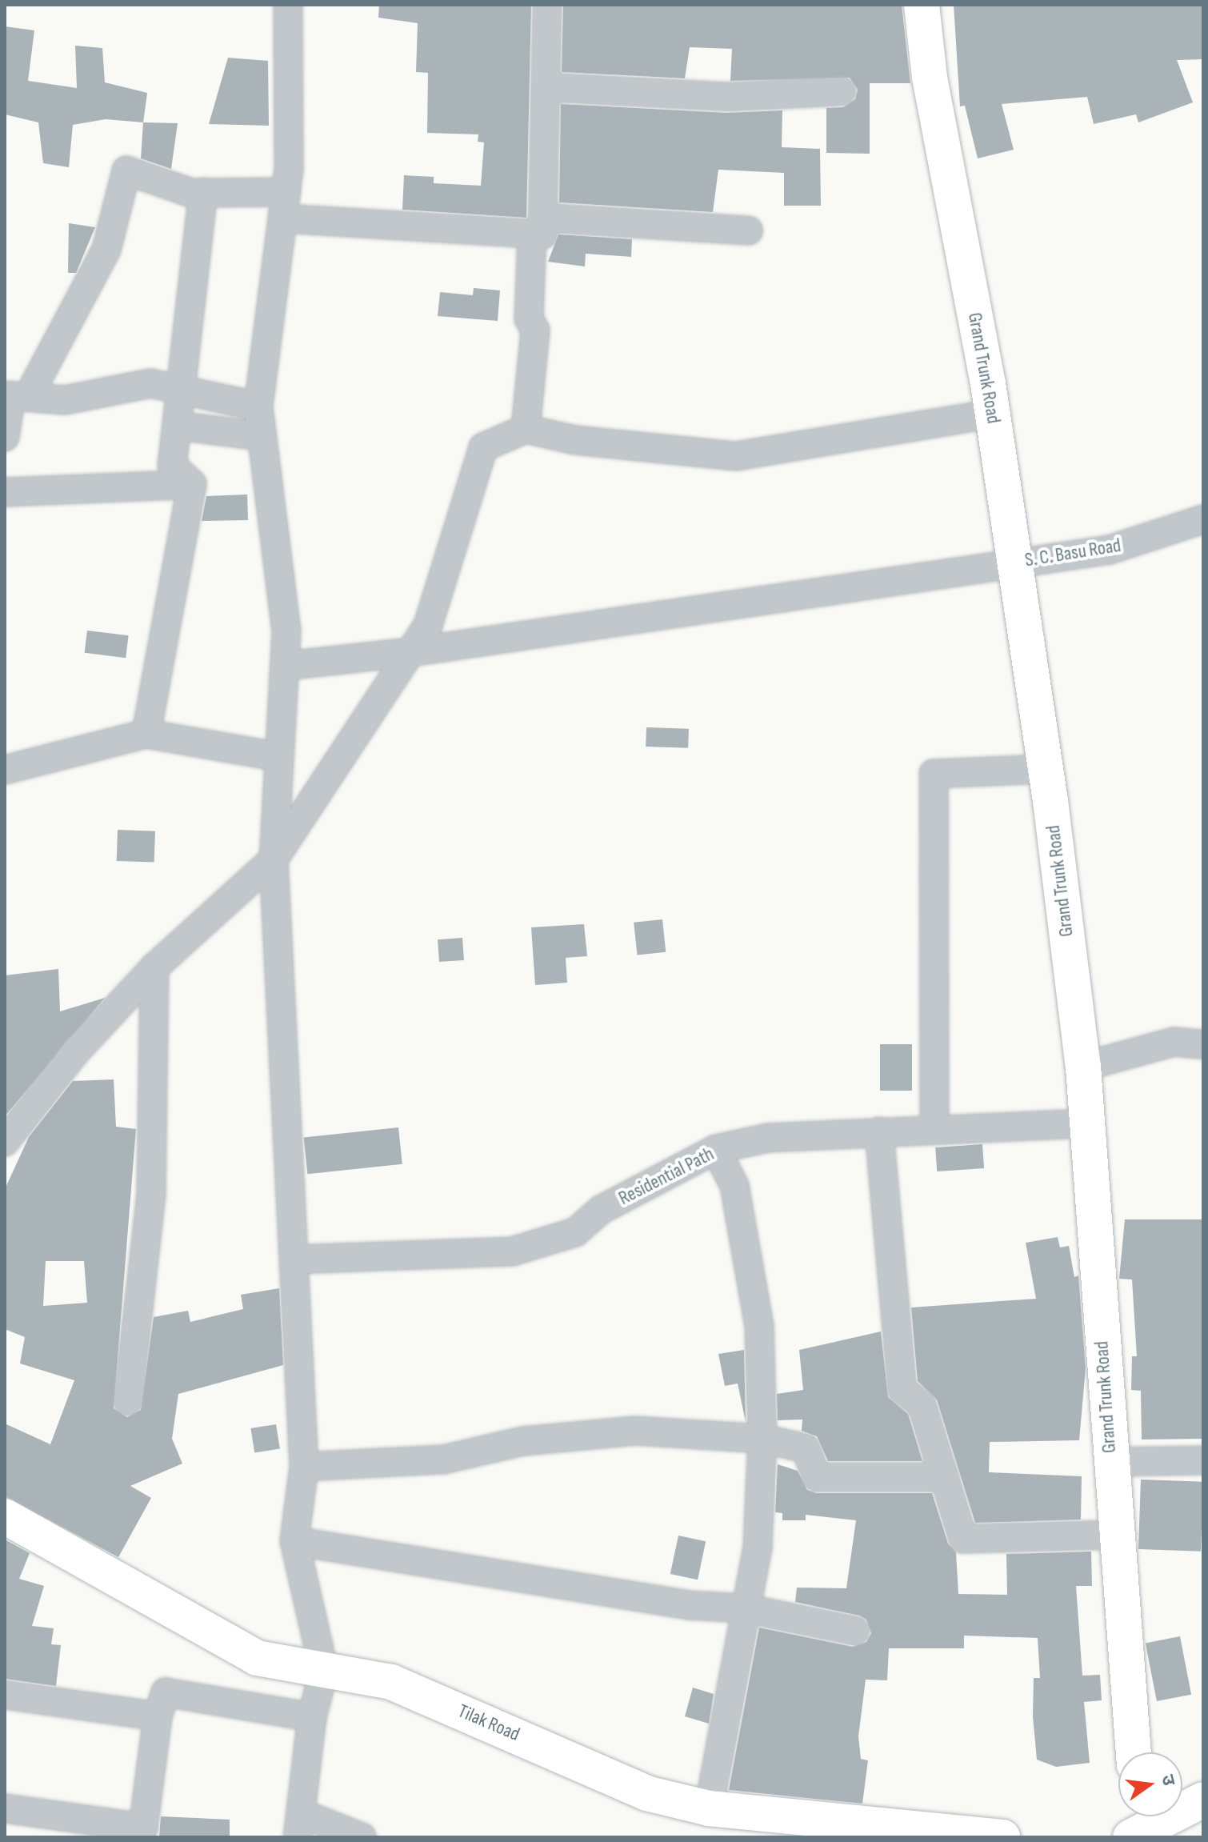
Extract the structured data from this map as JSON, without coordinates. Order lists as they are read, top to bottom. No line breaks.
{"streets":{"main road":["Grand Trunk Road","Tilak Road"],"street":["S. C. Basu Road","Residential Path"]},"crossings":[["Grand Trunk Road","S. C. Basu Road"],["Grand Trunk Road","Residential Path"]],"north":"right"}
